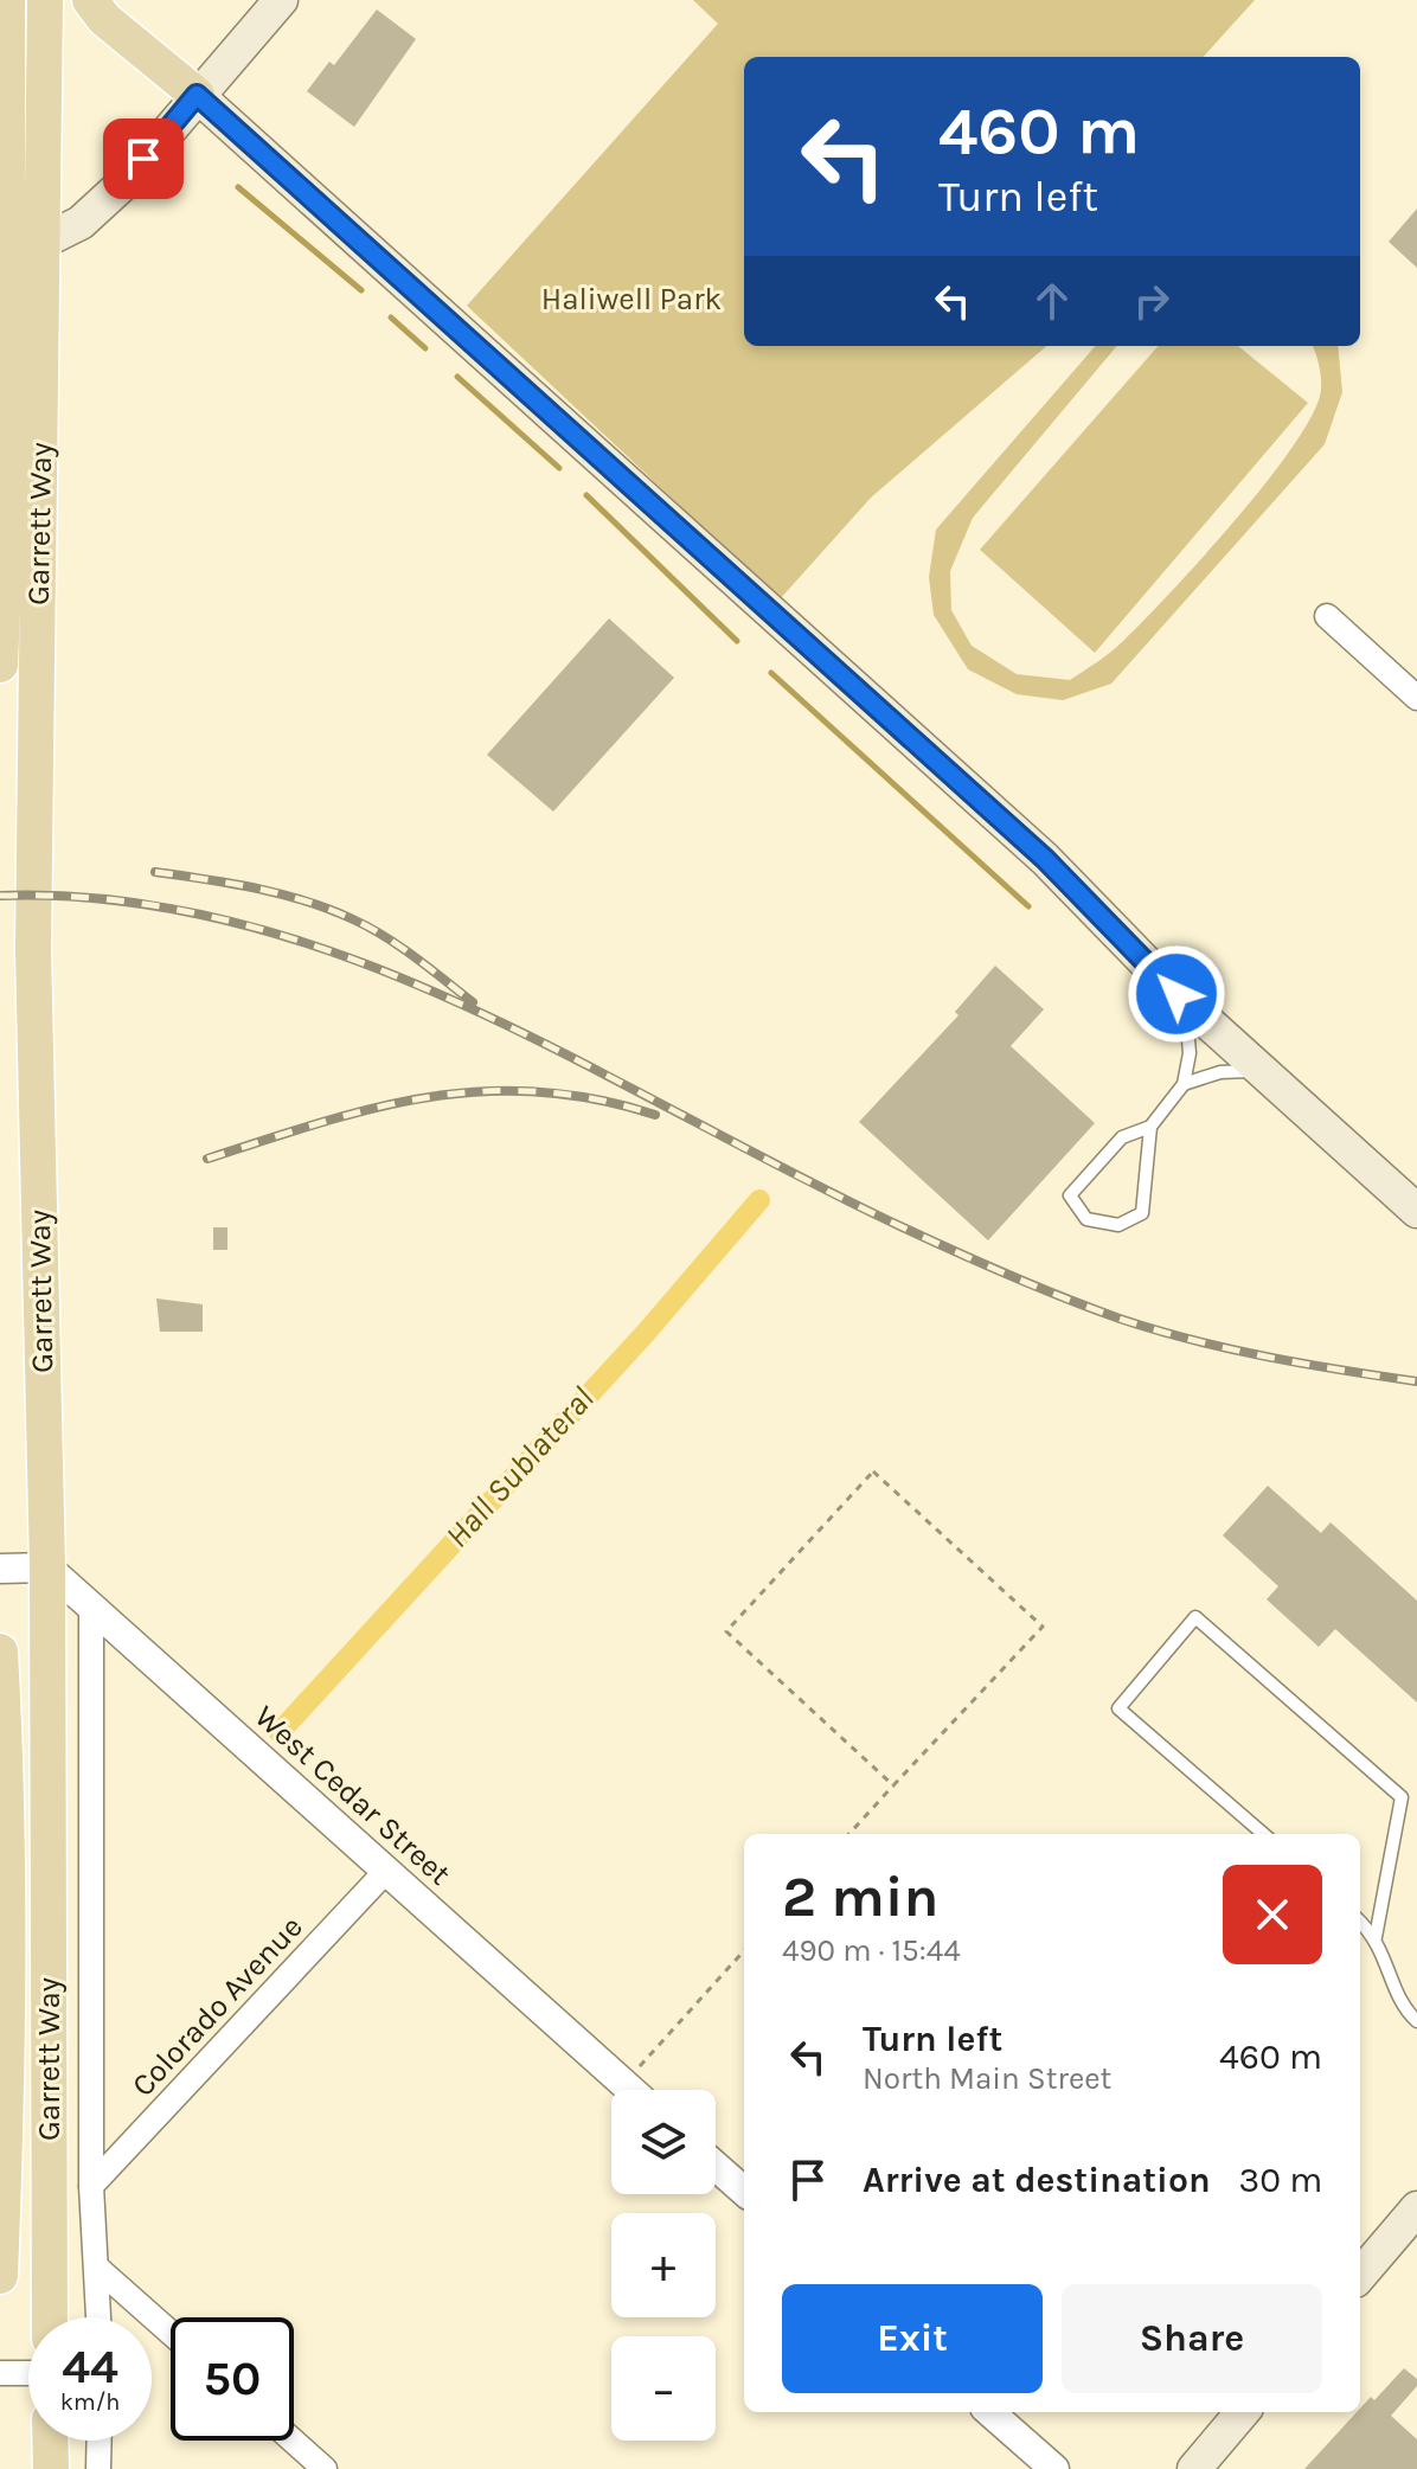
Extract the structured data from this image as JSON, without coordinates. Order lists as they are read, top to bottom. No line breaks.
{"streets":{"main road":["Garrett Way"],"street":["West Cedar Street","Colorado Avenue"]},"crossings":[["Garrett Way","West Cedar Street"],["West Cedar Street","Colorado Avenue"]],"water":["Hall Sublateral"],"parks":["Haliwell Park"],"page":{"turn":["460 m","Turn left"],"heading":["2 min","490 m · 15:44"],"list":[{"name":"Turn left","note":"North Main Street","value":"460 m"},{"name":"Arrive at destination","value":"30 m"}],"map_buttons":["+","−"],"buttons":["Exit","Share"],"speed":"44 km/h","limit":"50"}}
